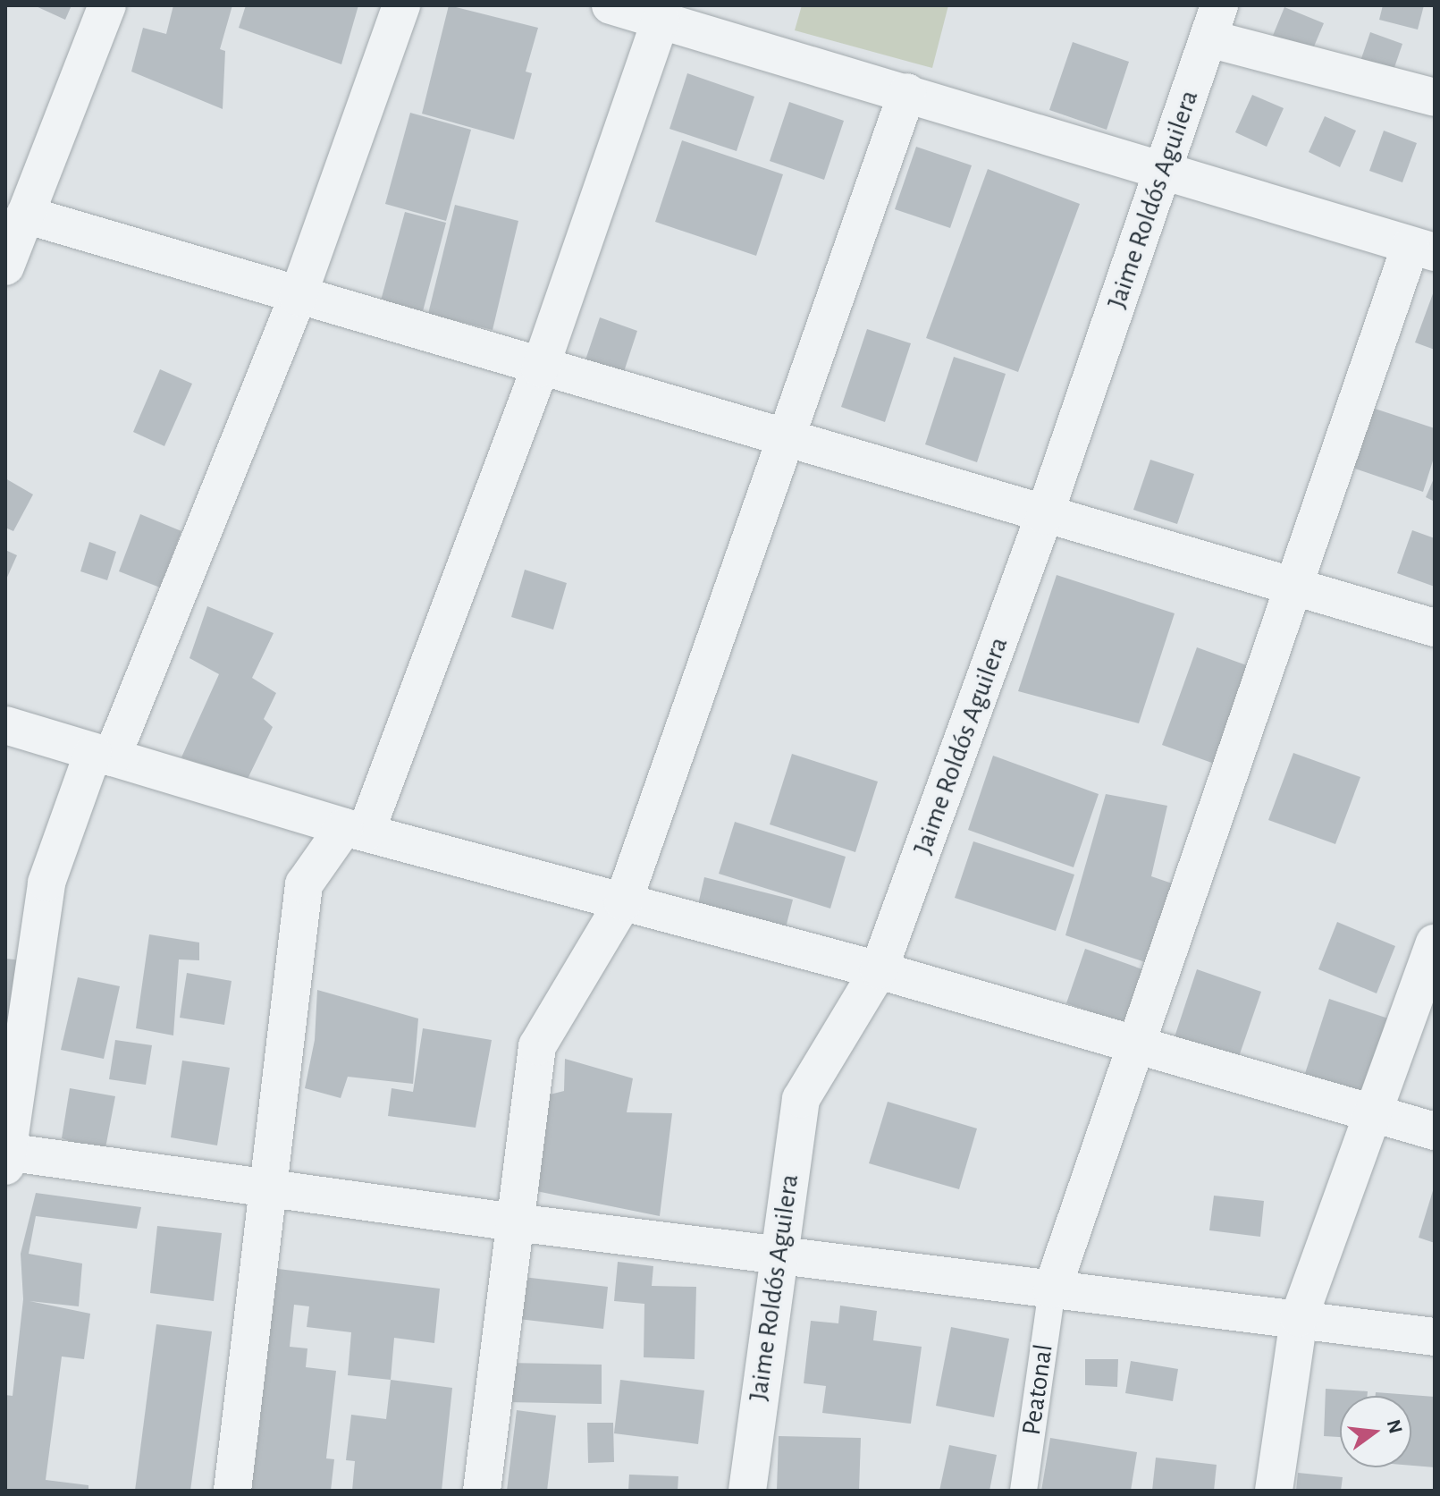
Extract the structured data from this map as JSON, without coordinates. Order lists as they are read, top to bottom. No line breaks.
{"streets":{"street":["Jaime Roldós Aguilera","Peatonal"]},"north":"right"}
